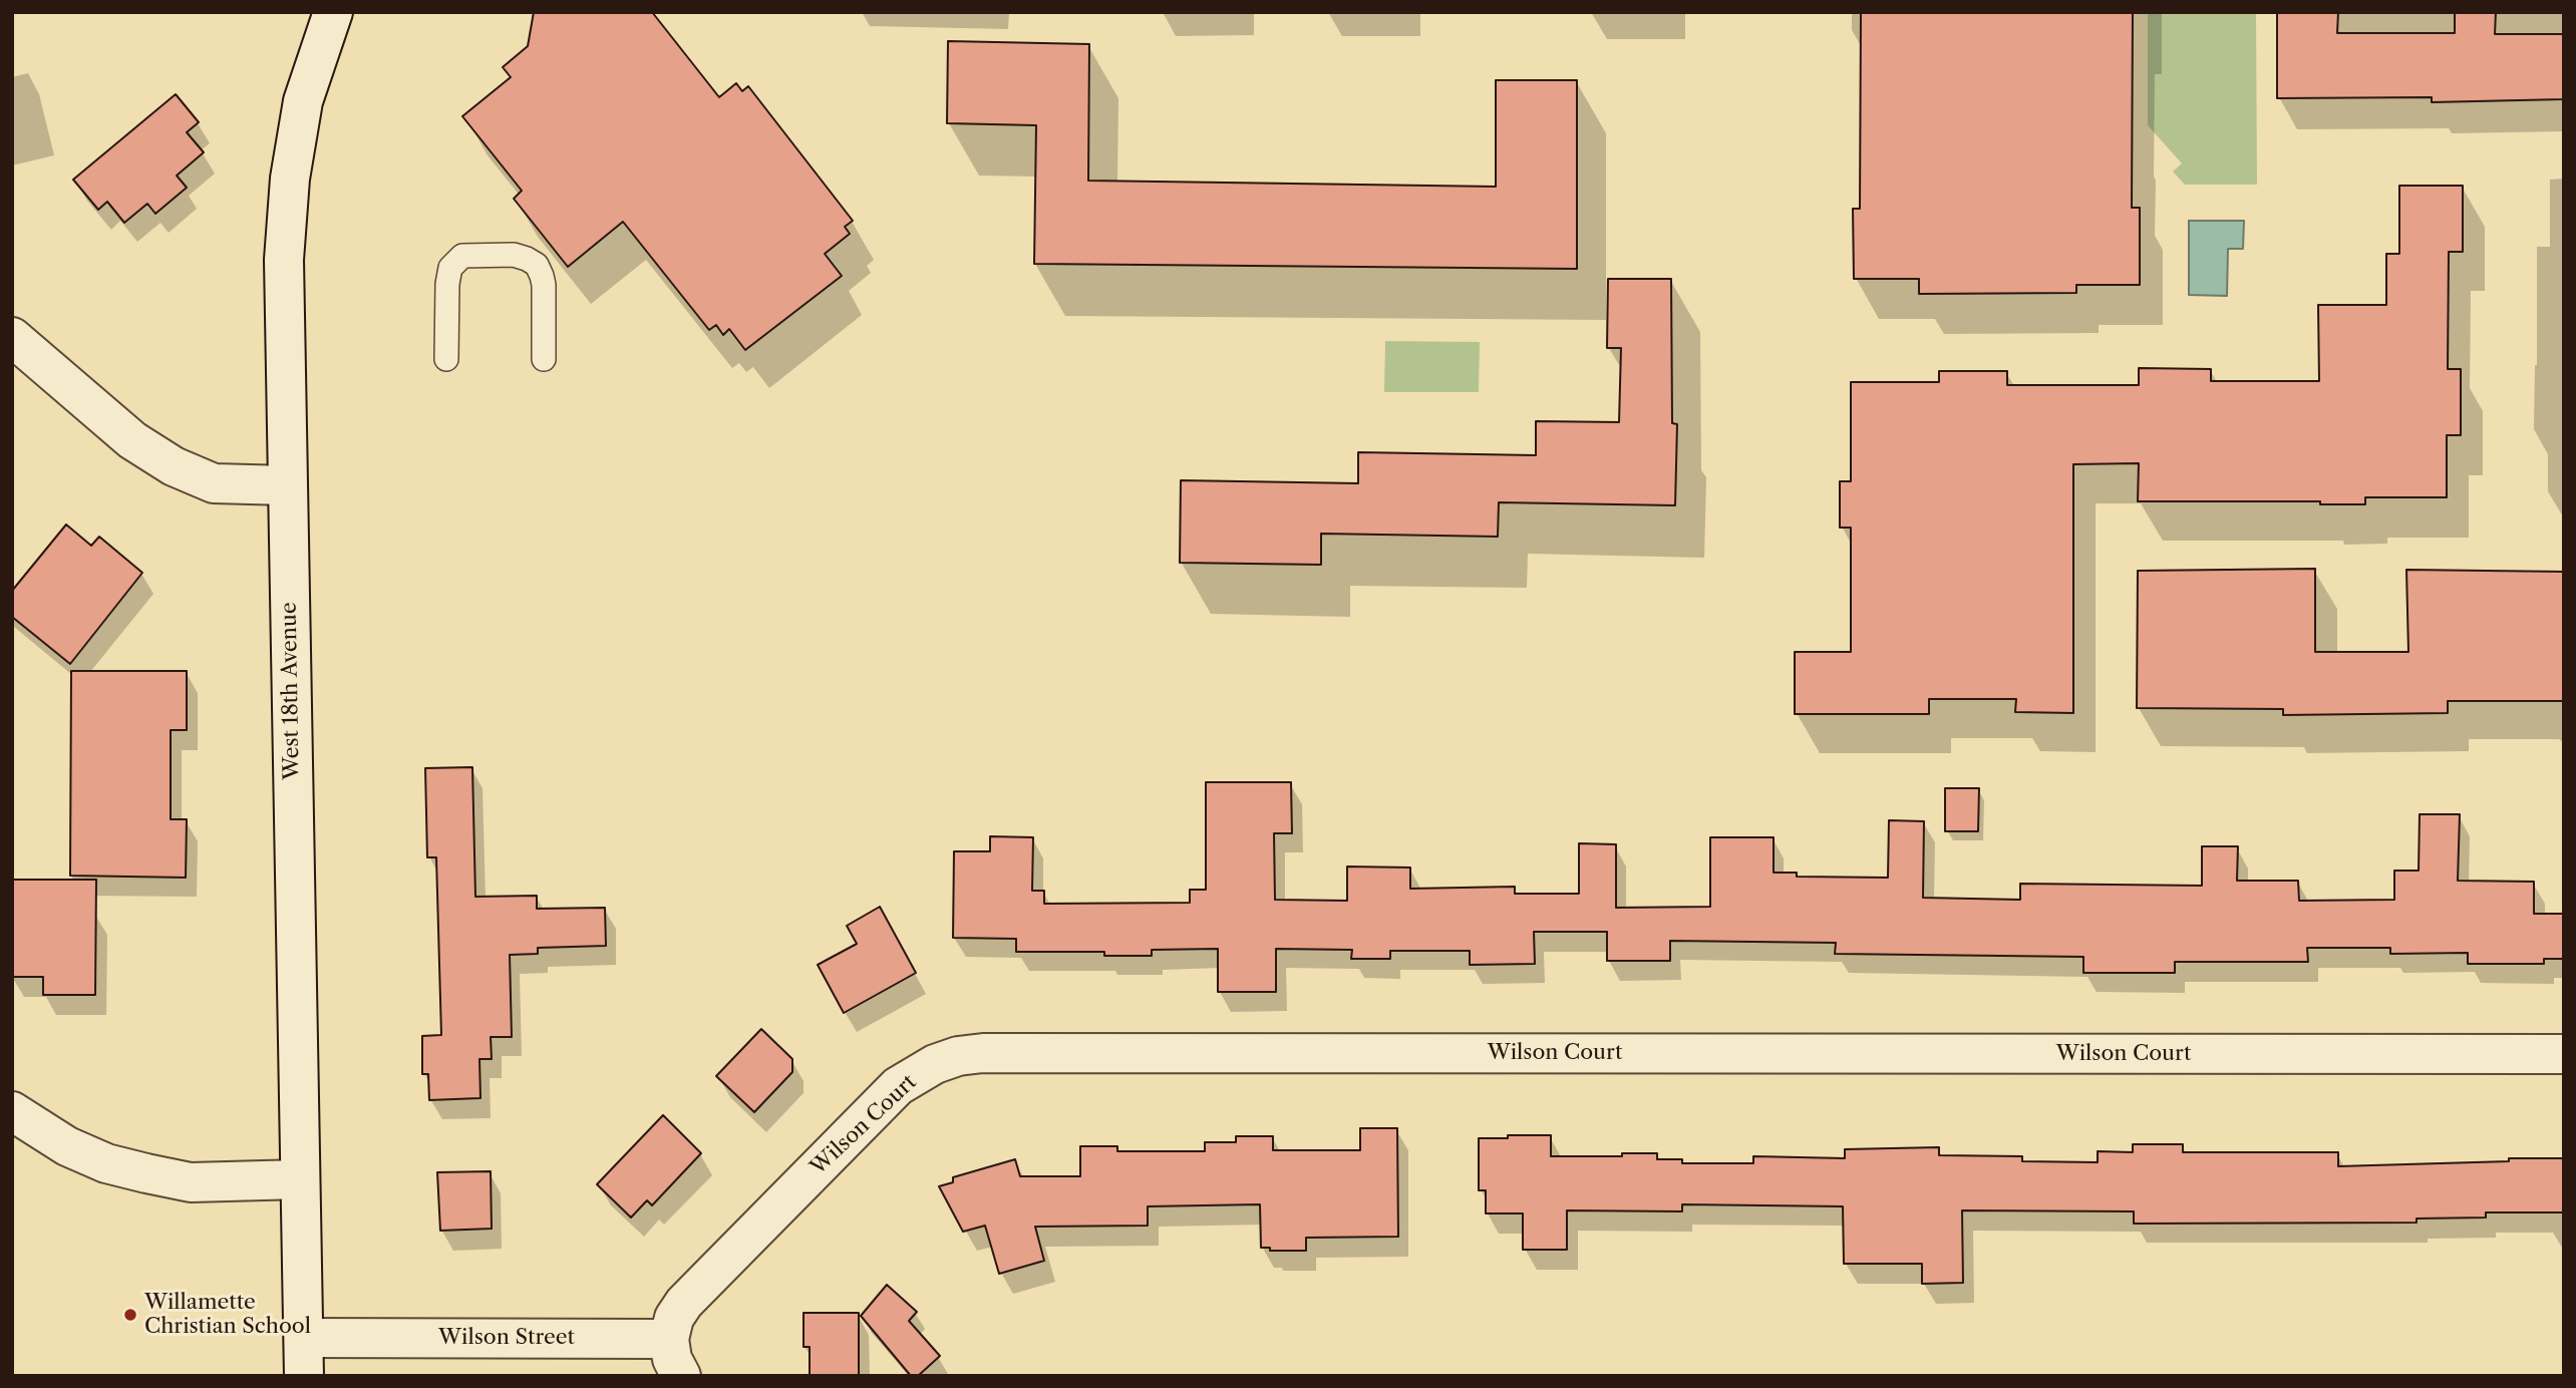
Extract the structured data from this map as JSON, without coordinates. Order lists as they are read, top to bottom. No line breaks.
{"streets":{"street":["West 18th Avenue","Wilson Court","Wilson Street"]},"crossings":[["West 18th Avenue","Wilson Street"],["Wilson Court","Wilson Street"]],"places":["Willamette Christian School"]}
